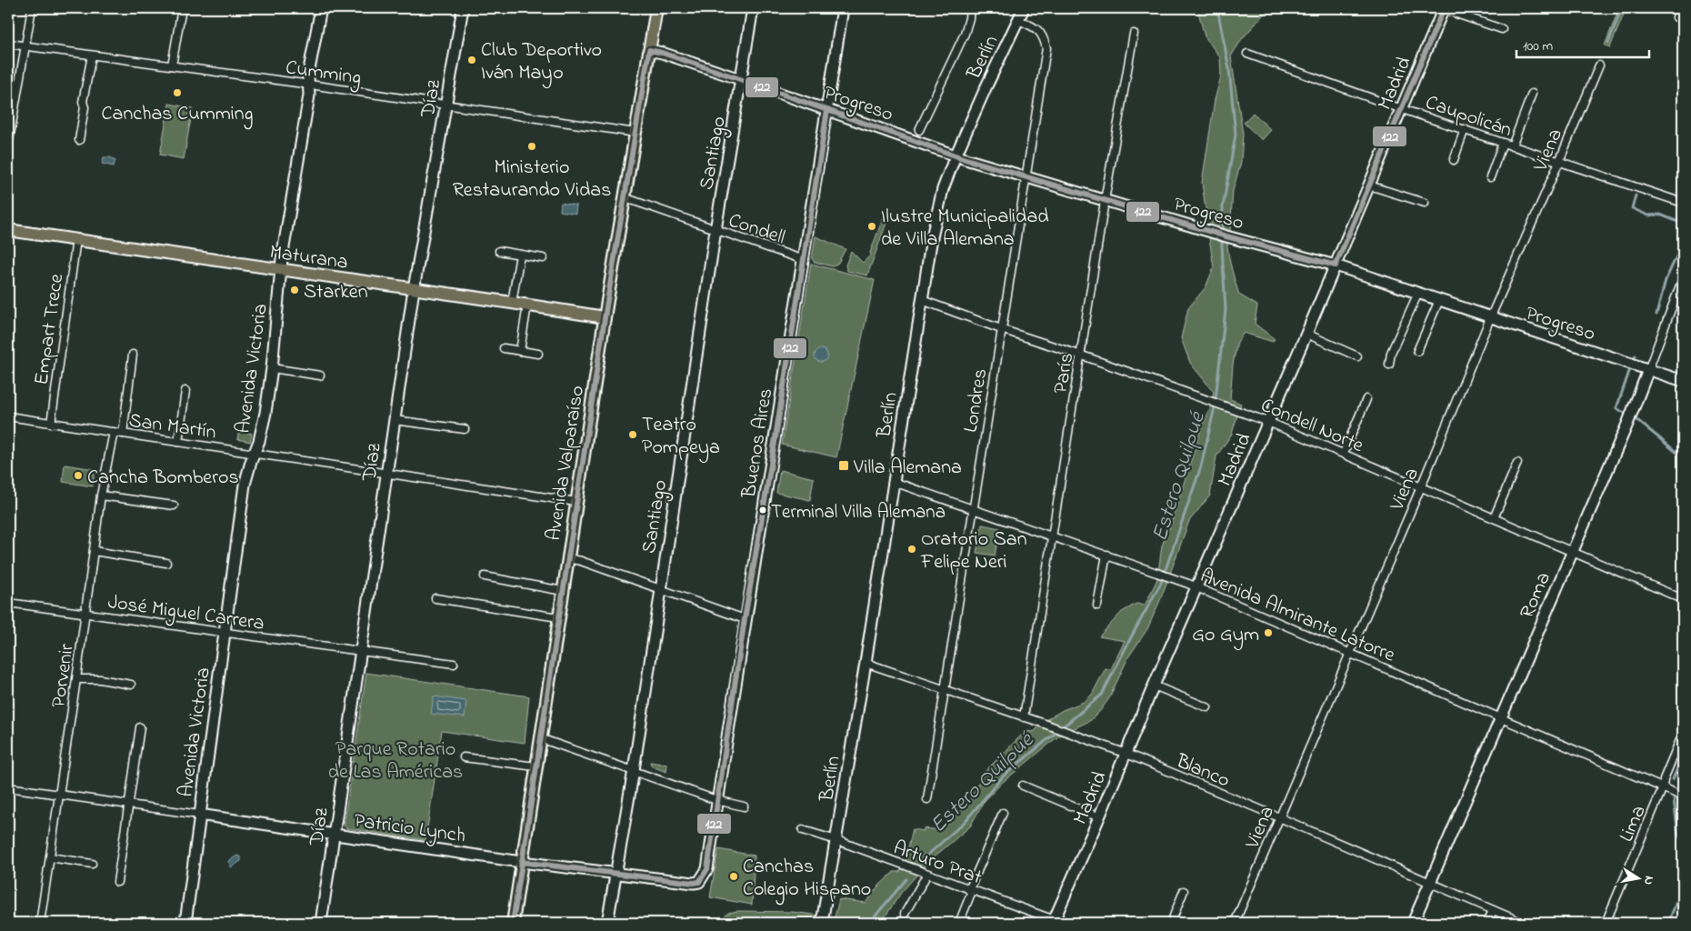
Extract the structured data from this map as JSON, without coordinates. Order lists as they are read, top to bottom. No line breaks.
{"streets":{"main road":["Maturana","Avenida Valparaíso"],"street":["Berlín","Cumming","Madrid","Díaz","Progreso","Caupolicán","Viena","Santiago","Condell","Empart Trece","Avenida Victoria","París","Londres","Condell Norte","San Martín","Buenos Aires","Roma","José Miguel Carrera","Avenida Almirante Latorre","Porvenir","Blanco","Lima","Patricio Lynch","Arturo Prat"]},"crossings":[["Berlín","Londres"],["Berlín","Condell Norte"],["Berlín","Avenida Almirante Latorre"],["Berlín","Blanco"],["Berlín","Arturo Prat"],["Cumming","Díaz"],["Cumming","Avenida Victoria"],["Cumming","Avenida Valparaíso"],["Madrid","Progreso"],["Madrid","Caupolicán"],["Madrid","Condell Norte"],["Madrid","Avenida Almirante Latorre"],["Madrid","Blanco"],["Madrid","Arturo Prat"],["Díaz","Maturana"],["Díaz","San Martín"],["Díaz","José Miguel Carrera"],["Díaz","Patricio Lynch"],["Progreso","Viena"],["Progreso","Santiago"],["Progreso","París"],["Progreso","Londres"],["Progreso","Buenos Aires"],["Progreso","Avenida Valparaíso"],["Progreso","Roma"],["Caupolicán","Viena"],["Viena","Condell Norte"],["Viena","Avenida Almirante Latorre"],["Viena","Blanco"],["Santiago","Condell"],["Santiago","Patricio Lynch"],["Condell","Buenos Aires"],["Condell","Avenida Valparaíso"],["Maturana","Empart Trece"],["Maturana","Avenida Victoria"],["Maturana","Avenida Valparaíso"],["Empart Trece","San Martín"],["Avenida Victoria","San Martín"],["Avenida Victoria","José Miguel Carrera"],["Avenida Victoria","Patricio Lynch"],["París","Condell Norte"],["París","Avenida Almirante Latorre"],["París","Blanco"],["Londres","Condell Norte"],["Londres","Avenida Almirante Latorre"],["Londres","Blanco"],["Condell Norte","Roma"],["San Martín","Avenida Valparaíso"],["San Martín","Porvenir"],["Buenos Aires","Patricio Lynch"],["Avenida Valparaíso","Patricio Lynch"],["Roma","Avenida Almirante Latorre"],["Roma","Blanco"],["José Miguel Carrera","Porvenir"],["Avenida Almirante Latorre","Lima"],["Porvenir","Patricio Lynch"]],"water":["Estero Quilpué"],"parks":["Parque Rotario de Las Américas"],"places":{"other":["Club Deportivo Iván Mayo","Canchas Cumming","Ministerio Restaurando Vidas","Ilustre Municipalidad de Villa Alemana","Starken","Teatro Pompeya","Cancha Bomberos","Terminal Villa Alemana","Oratorio San Felipe Neri","Go Gym","Canchas Colegio Hispano"],"transit":["Villa Alemana"]},"lines":["transit line 122"],"scale_bar":"100 m","north":"right"}
